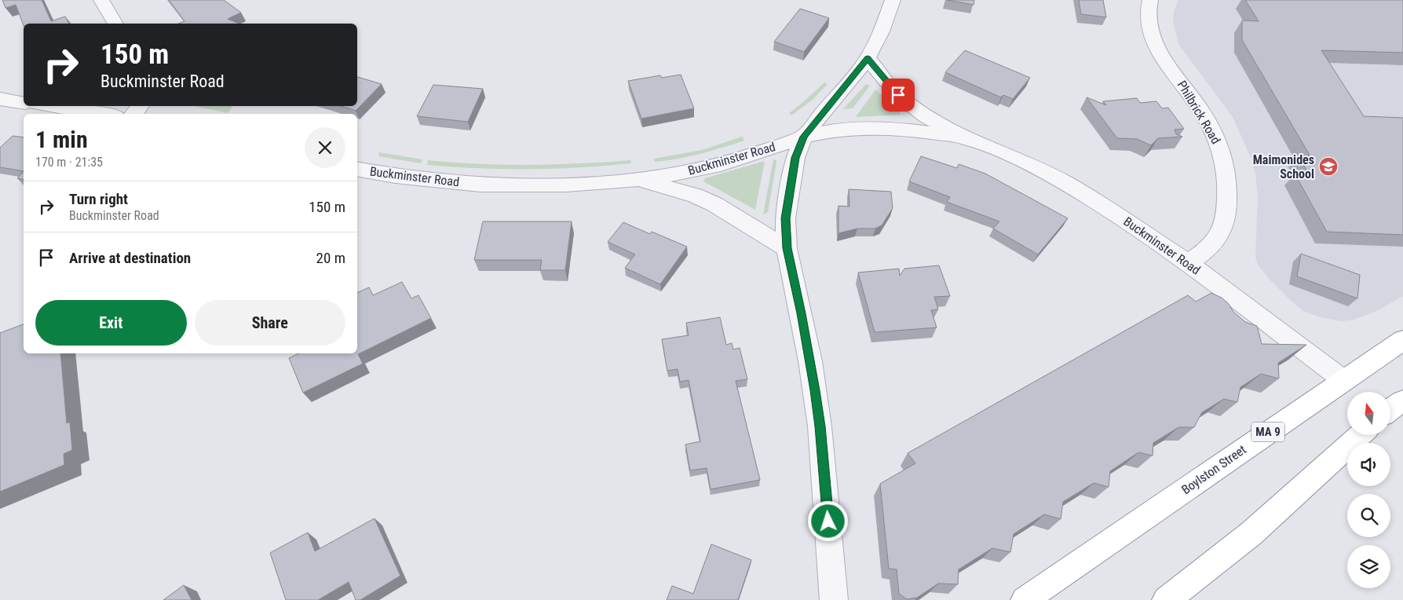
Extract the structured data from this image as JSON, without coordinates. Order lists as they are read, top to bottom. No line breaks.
{"streets":{"highway":["MA 9","Boylston Street"],"street":["Philbrick Road","Buckminster Road"]},"crossings":[["Philbrick Road","Buckminster Road"],["Buckminster Road","Boylston Street"]],"places":{"school or university":["Maimonides School"]},"north":"top","page":{"turn":["150 m","Buckminster Road"],"heading":["1 min","170 m · 21:35"],"list":[{"name":"Turn right","note":"Buckminster Road","value":"150 m"},{"name":"Arrive at destination","value":"20 m"}],"buttons":["Exit","Share"]}}
